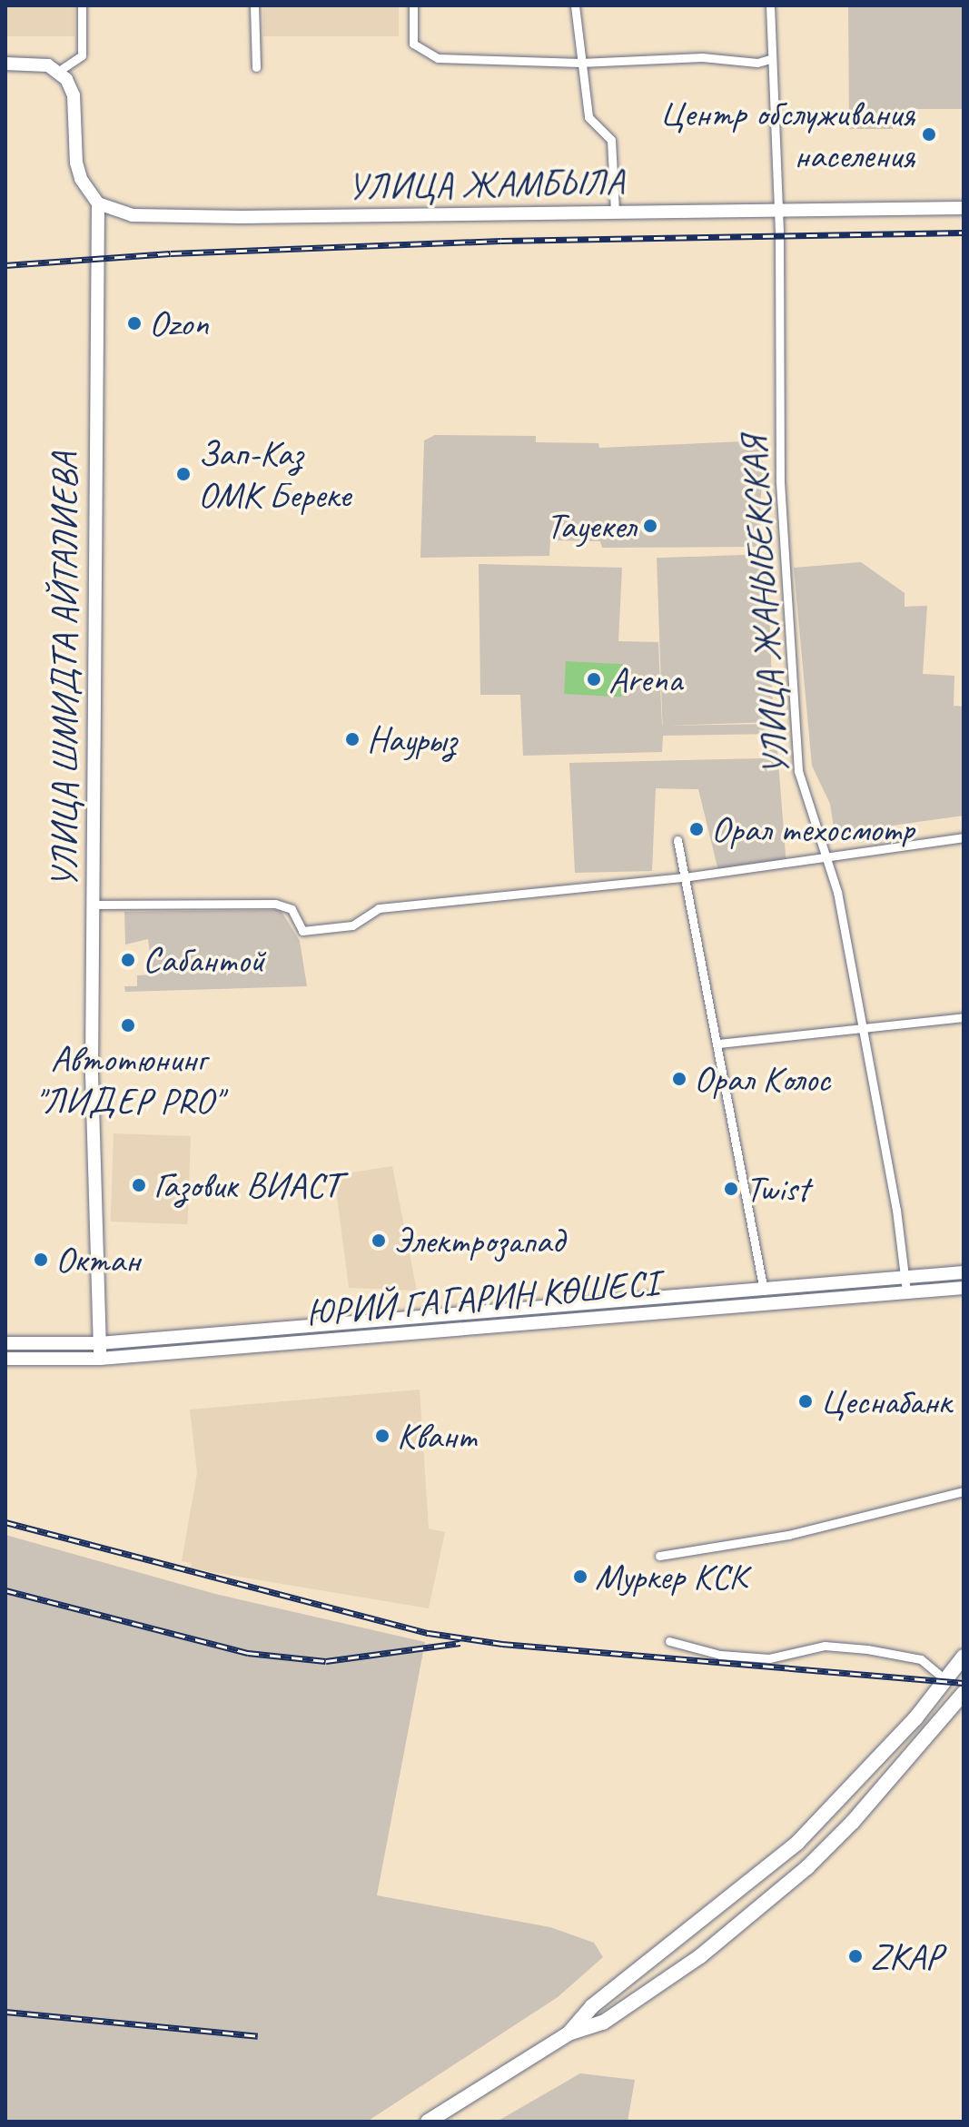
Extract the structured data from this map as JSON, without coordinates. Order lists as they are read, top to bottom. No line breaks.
{"streets":{"street":["УЛИЦА ЖАМБЫЛА","УЛИЦА ЖАНЫБЕКСКАЯ","УЛИЦА ШМИДТА АЙТАЛИЕВА","ЮРИЙ ГАГАРИН КӨШЕСІ"]},"crossings":[["УЛИЦА ЖАМБЫЛА","УЛИЦА ЖАНЫБЕКСКАЯ"],["УЛИЦА ЖАМБЫЛА","УЛИЦА ШМИДТА АЙТАЛИЕВА"],["УЛИЦА ЖАНЫБЕКСКАЯ","ЮРИЙ ГАГАРИН КӨШЕСІ"],["УЛИЦА ШМИДТА АЙТАЛИЕВА","ЮРИЙ ГАГАРИН КӨШЕСІ"]],"places":["Центр обслуживания наcеления","Ozon","Зап-Каз ОМК Береке","Тауекел","Arena","Наурыз","Орал техосмотр","Сабантой","Автотюнинг \"ЛИДЕР PRO\"","Орал Колос","Газовик ВИАСТ","Twist","Электрозапад","Октан","Цеснабанк","Квант","Муркер КСК","ZKAP"]}
